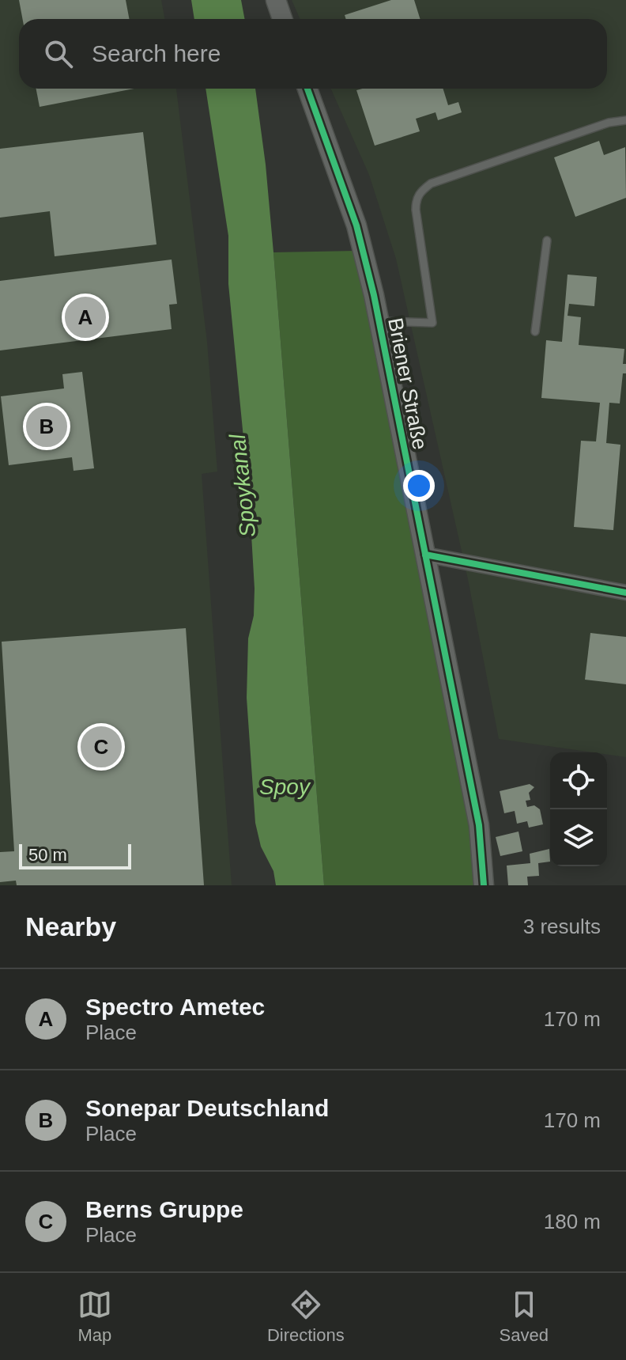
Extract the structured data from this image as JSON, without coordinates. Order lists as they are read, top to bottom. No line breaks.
{"streets":{"street":["Briener Straße"]},"water":["Spoykanal","Spoy"],"scale_bar":"50 m","page":{"search":"Search here","pins":["A","B","C"],"scale":"50 m","heading":["Nearby","3 results"],"list":[{"mark":"A","name":"Spectro Ametec","note":"Place","value":"170 m"},{"mark":"B","name":"Sonepar Deutschland","note":"Place","value":"170 m"},{"mark":"C","name":"Berns Gruppe","note":"Place","value":"180 m"}],"nav":["Map","Directions","Saved"]}}
